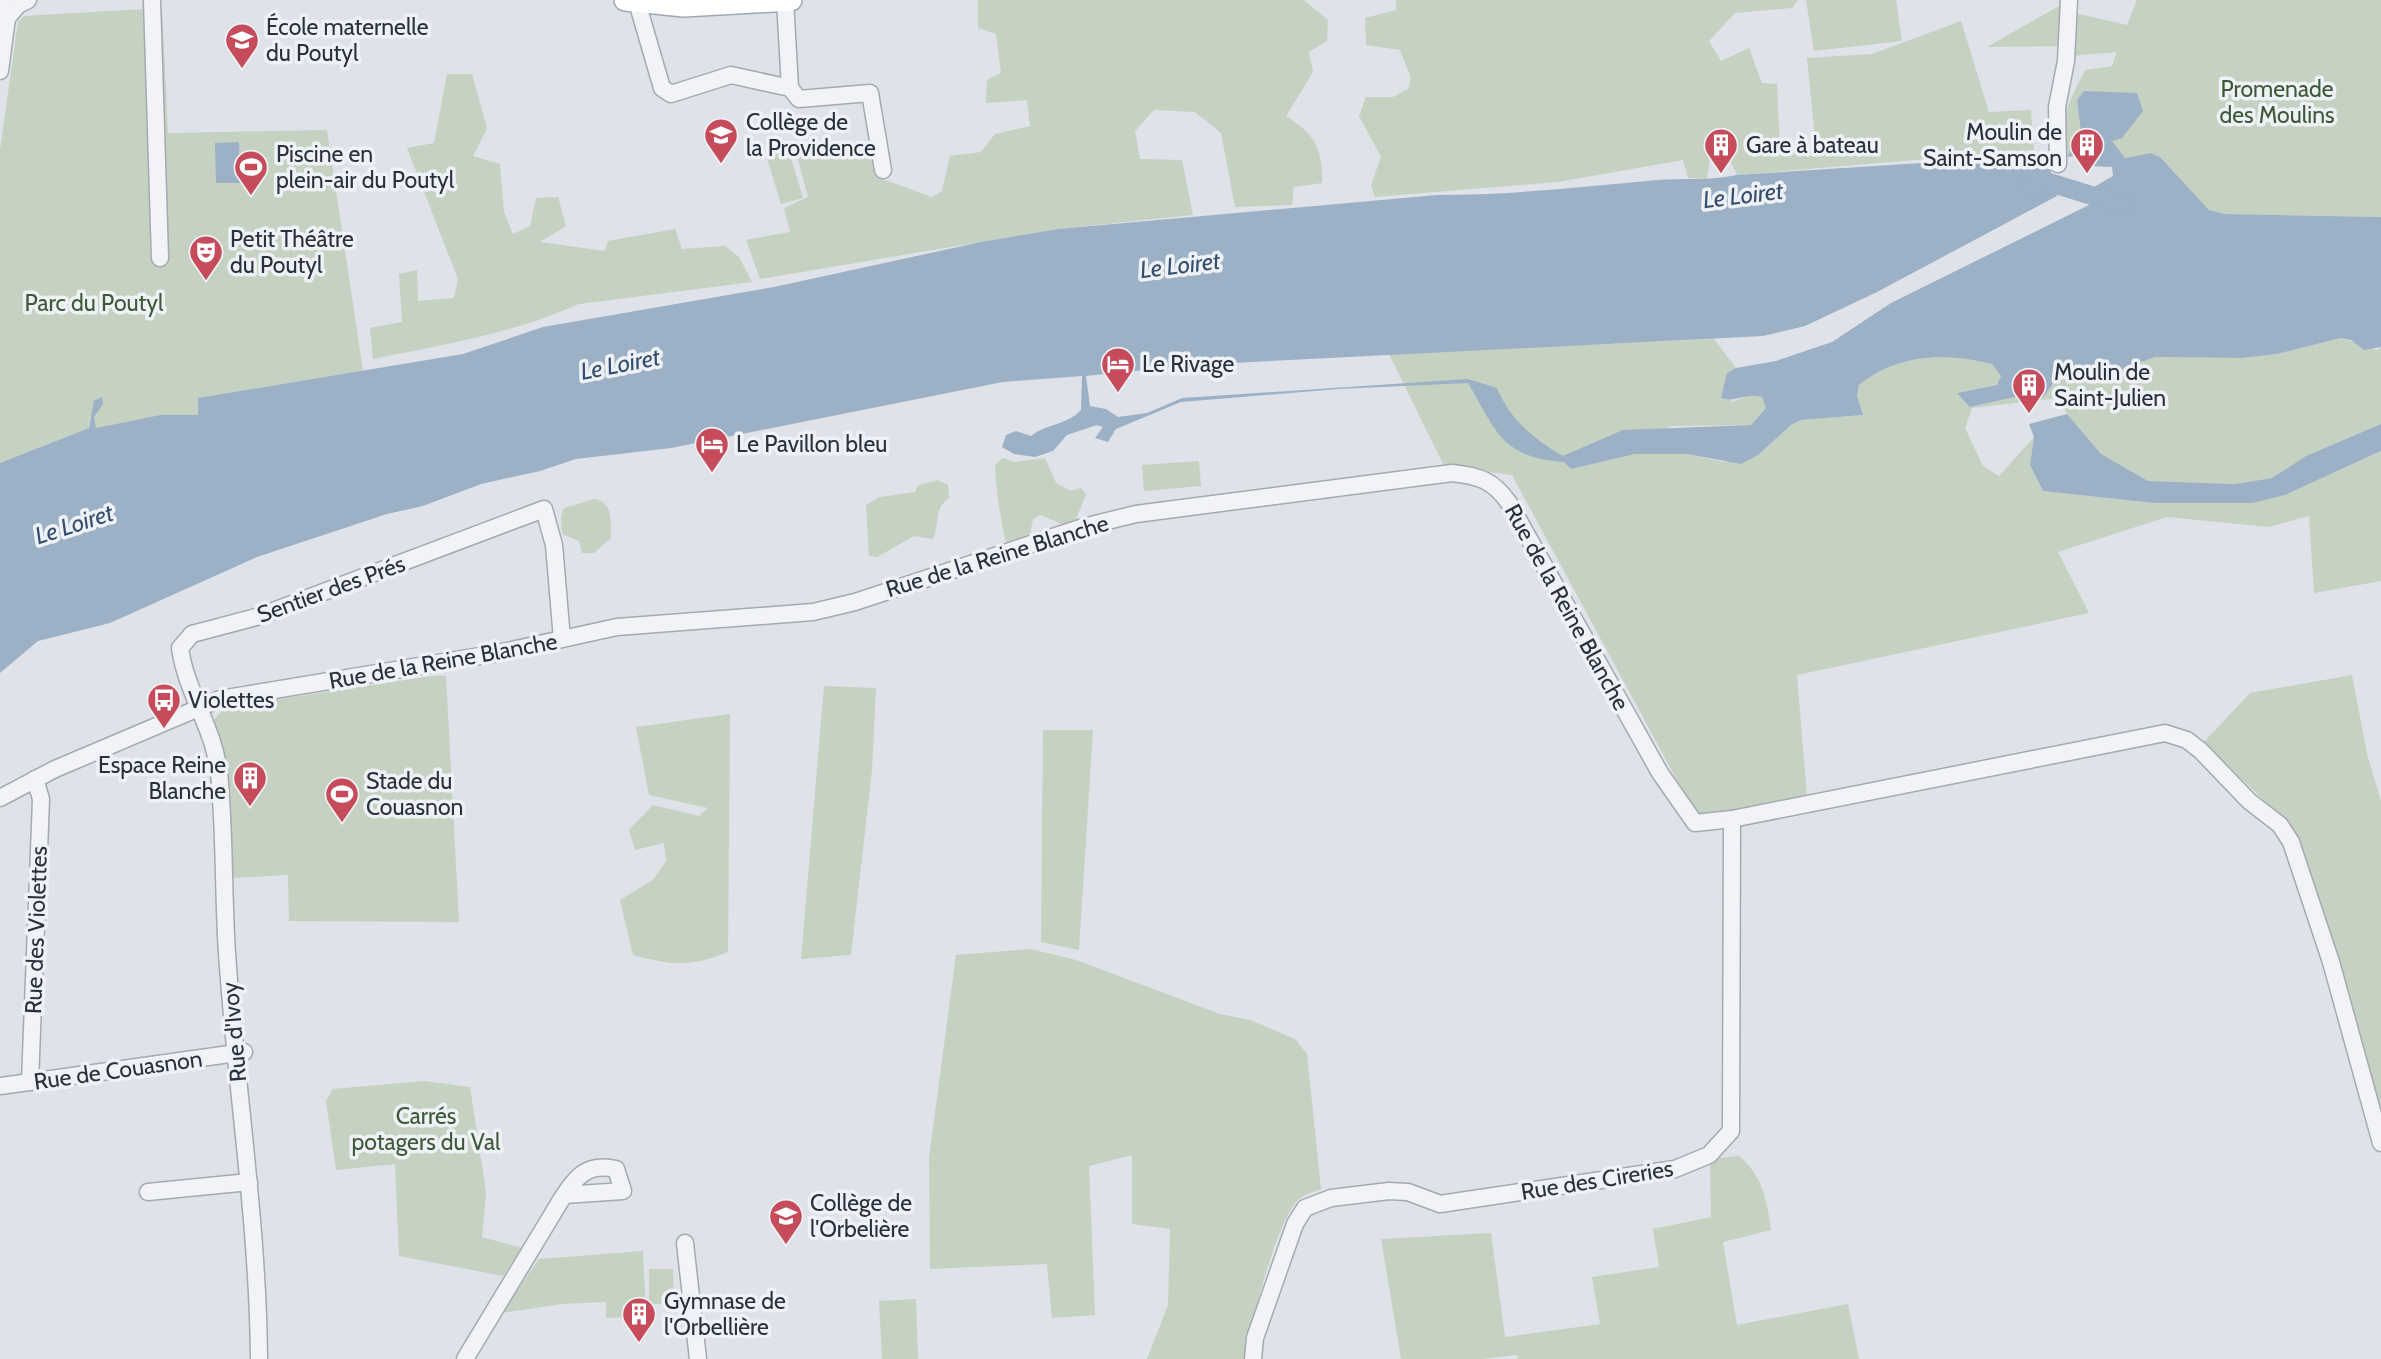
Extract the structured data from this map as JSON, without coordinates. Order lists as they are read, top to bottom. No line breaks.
{"streets":{"street":["Rue de la Reine Blanche","Sentier des Prés","Rue des Violettes","Rue d'Ivoy","Rue de Couasnon","Rue des Cireries"]},"crossings":[["Rue de la Reine Blanche","Sentier des Prés"],["Rue de la Reine Blanche","Rue des Violettes"],["Rue de la Reine Blanche","Rue d'Ivoy"],["Rue de la Reine Blanche","Rue des Cireries"],["Sentier des Prés","Rue d'Ivoy"],["Rue des Violettes","Rue de Couasnon"],["Rue d'Ivoy","Rue de Couasnon"]],"water":["Le Loiret"],"parks":["Promenade des Moulins","Parc du Poutyl","Carrés potagers du Val"],"places":{"school or university":["École maternelle du Poutyl","Collège de la Providence","Collège de l'Orbelière"],"building":["Gare à bateau","Moulin de Saint-Samson","Moulin de Saint-Julien","Espace Reine Blanche","Gymnase de l'Orbellière"],"sports":["Piscine en plein-air du Poutyl","Stade du Couasnon"],"theatre":["Petit Théâtre du Poutyl"],"hotel":["Le Rivage","Le Pavillon bleu"],"bus stop":["Violettes"]}}
